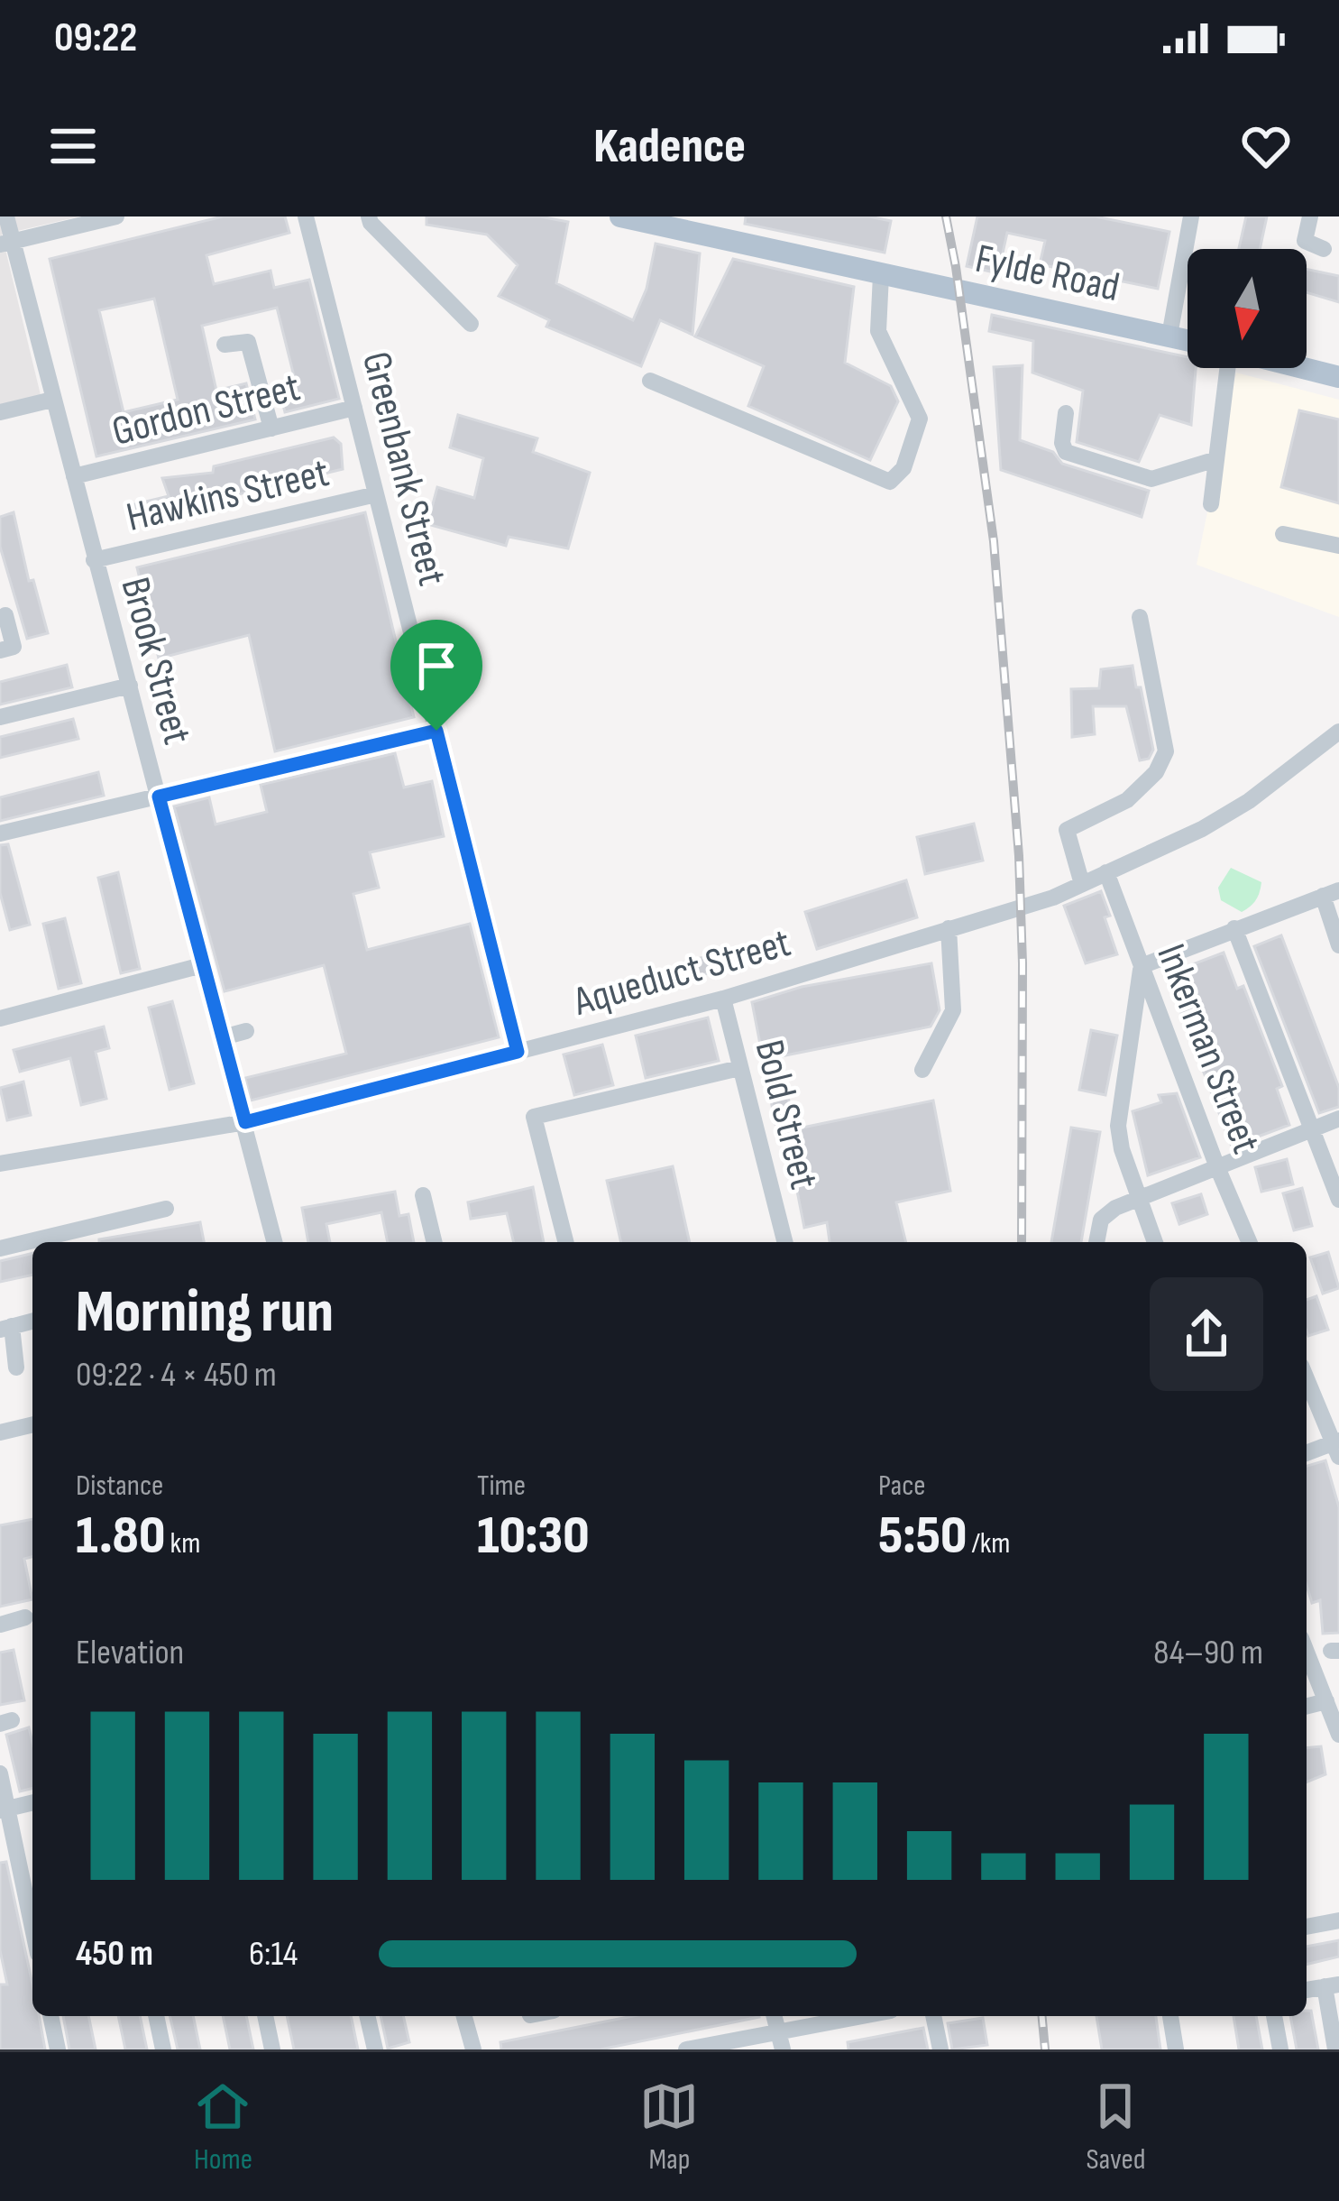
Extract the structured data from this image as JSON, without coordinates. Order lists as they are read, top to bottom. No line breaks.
{"streets":{"main road":["Fylde Road"],"street":["Gordon Street","Greenbank Street","Hawkins Street","Brook Street","Aqueduct Street","Inkerman Street","Bold Street"]},"crossings":[["Gordon Street","Greenbank Street"],["Gordon Street","Brook Street"],["Greenbank Street","Hawkins Street"],["Greenbank Street","Aqueduct Street"],["Hawkins Street","Brook Street"],["Brook Street","Aqueduct Street"],["Aqueduct Street","Inkerman Street"],["Aqueduct Street","Bold Street"]],"north":"bottom","page":{"status":"09:22","header":"Kadence","heading":["Morning run","09:22 · 4 × 450 m"],"stats":[["Distance","1.80 km"],["Time","10:30"],["Pace","5:50 /km"]],"chart":["Elevation","84–90 m"],"list":[{"name":"450 m","note":"6:14"}],"tabs":["Home","Map","Saved"]}}
